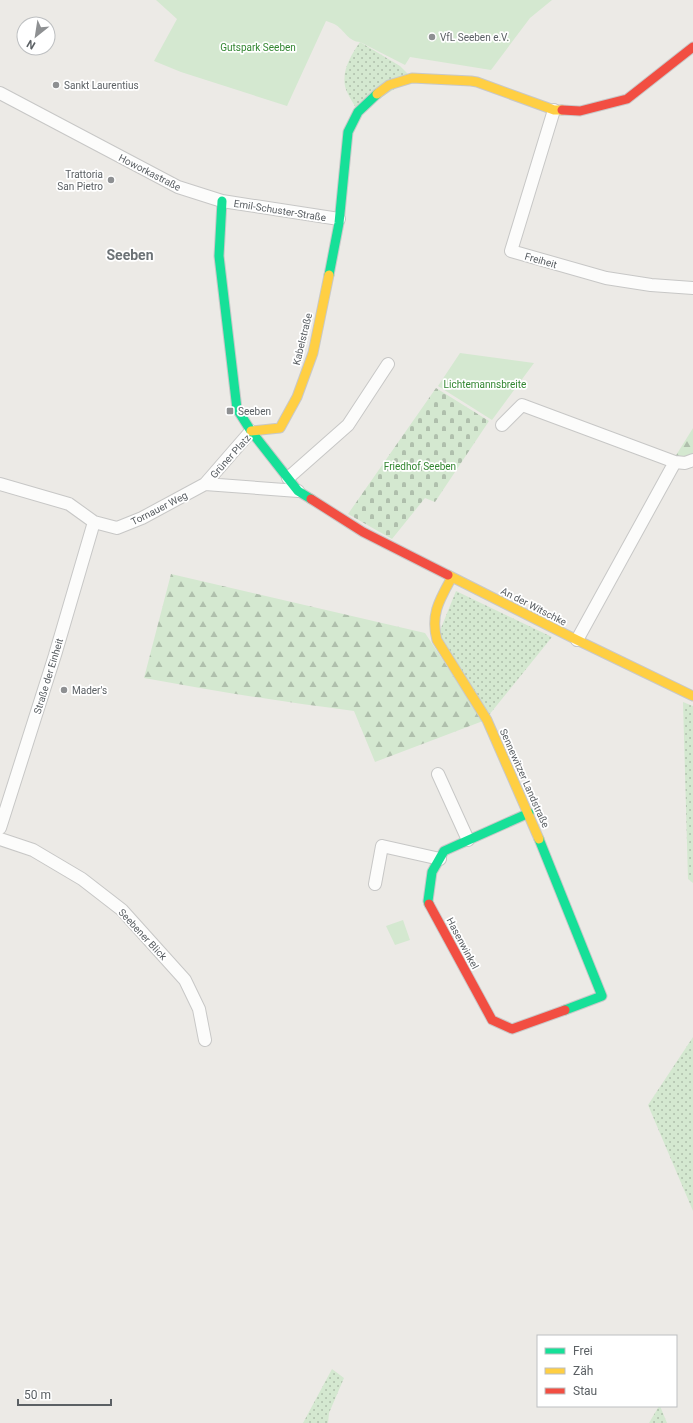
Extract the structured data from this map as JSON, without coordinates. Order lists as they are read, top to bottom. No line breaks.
{"streets":{"street":["Howorkastraße","Emil-Schuster-Straße","Freiheit","Kabelstraße","Grüner Platz","Tornauer Weg","An der Witschke","Straße der Einheit","Sennewitzer Landstraße","Seebener Blick","Hasenwinkel"]},"crossings":[["Howorkastraße","Emil-Schuster-Straße"],["Emil-Schuster-Straße","Freiheit"],["Emil-Schuster-Straße","Kabelstraße"],["Kabelstraße","Grüner Platz"],["Grüner Platz","Tornauer Weg"],["Grüner Platz","An der Witschke"],["Tornauer Weg","Straße der Einheit"],["An der Witschke","Sennewitzer Landstraße"],["Sennewitzer Landstraße","Hasenwinkel"]],"districts":["Seeben"],"parks":["Gutspark Seeben","Lichtemannsbreite","Friedhof Seeben"],"places":{"other":["VfL Seeben e.V.","Sankt Laurentius","Trattoria San Pietro","Mader's"],"transit":["Seeben"]},"legend":["Frei","Zäh","Stau"],"scale_bar":"50 m","north":"bottom left"}
